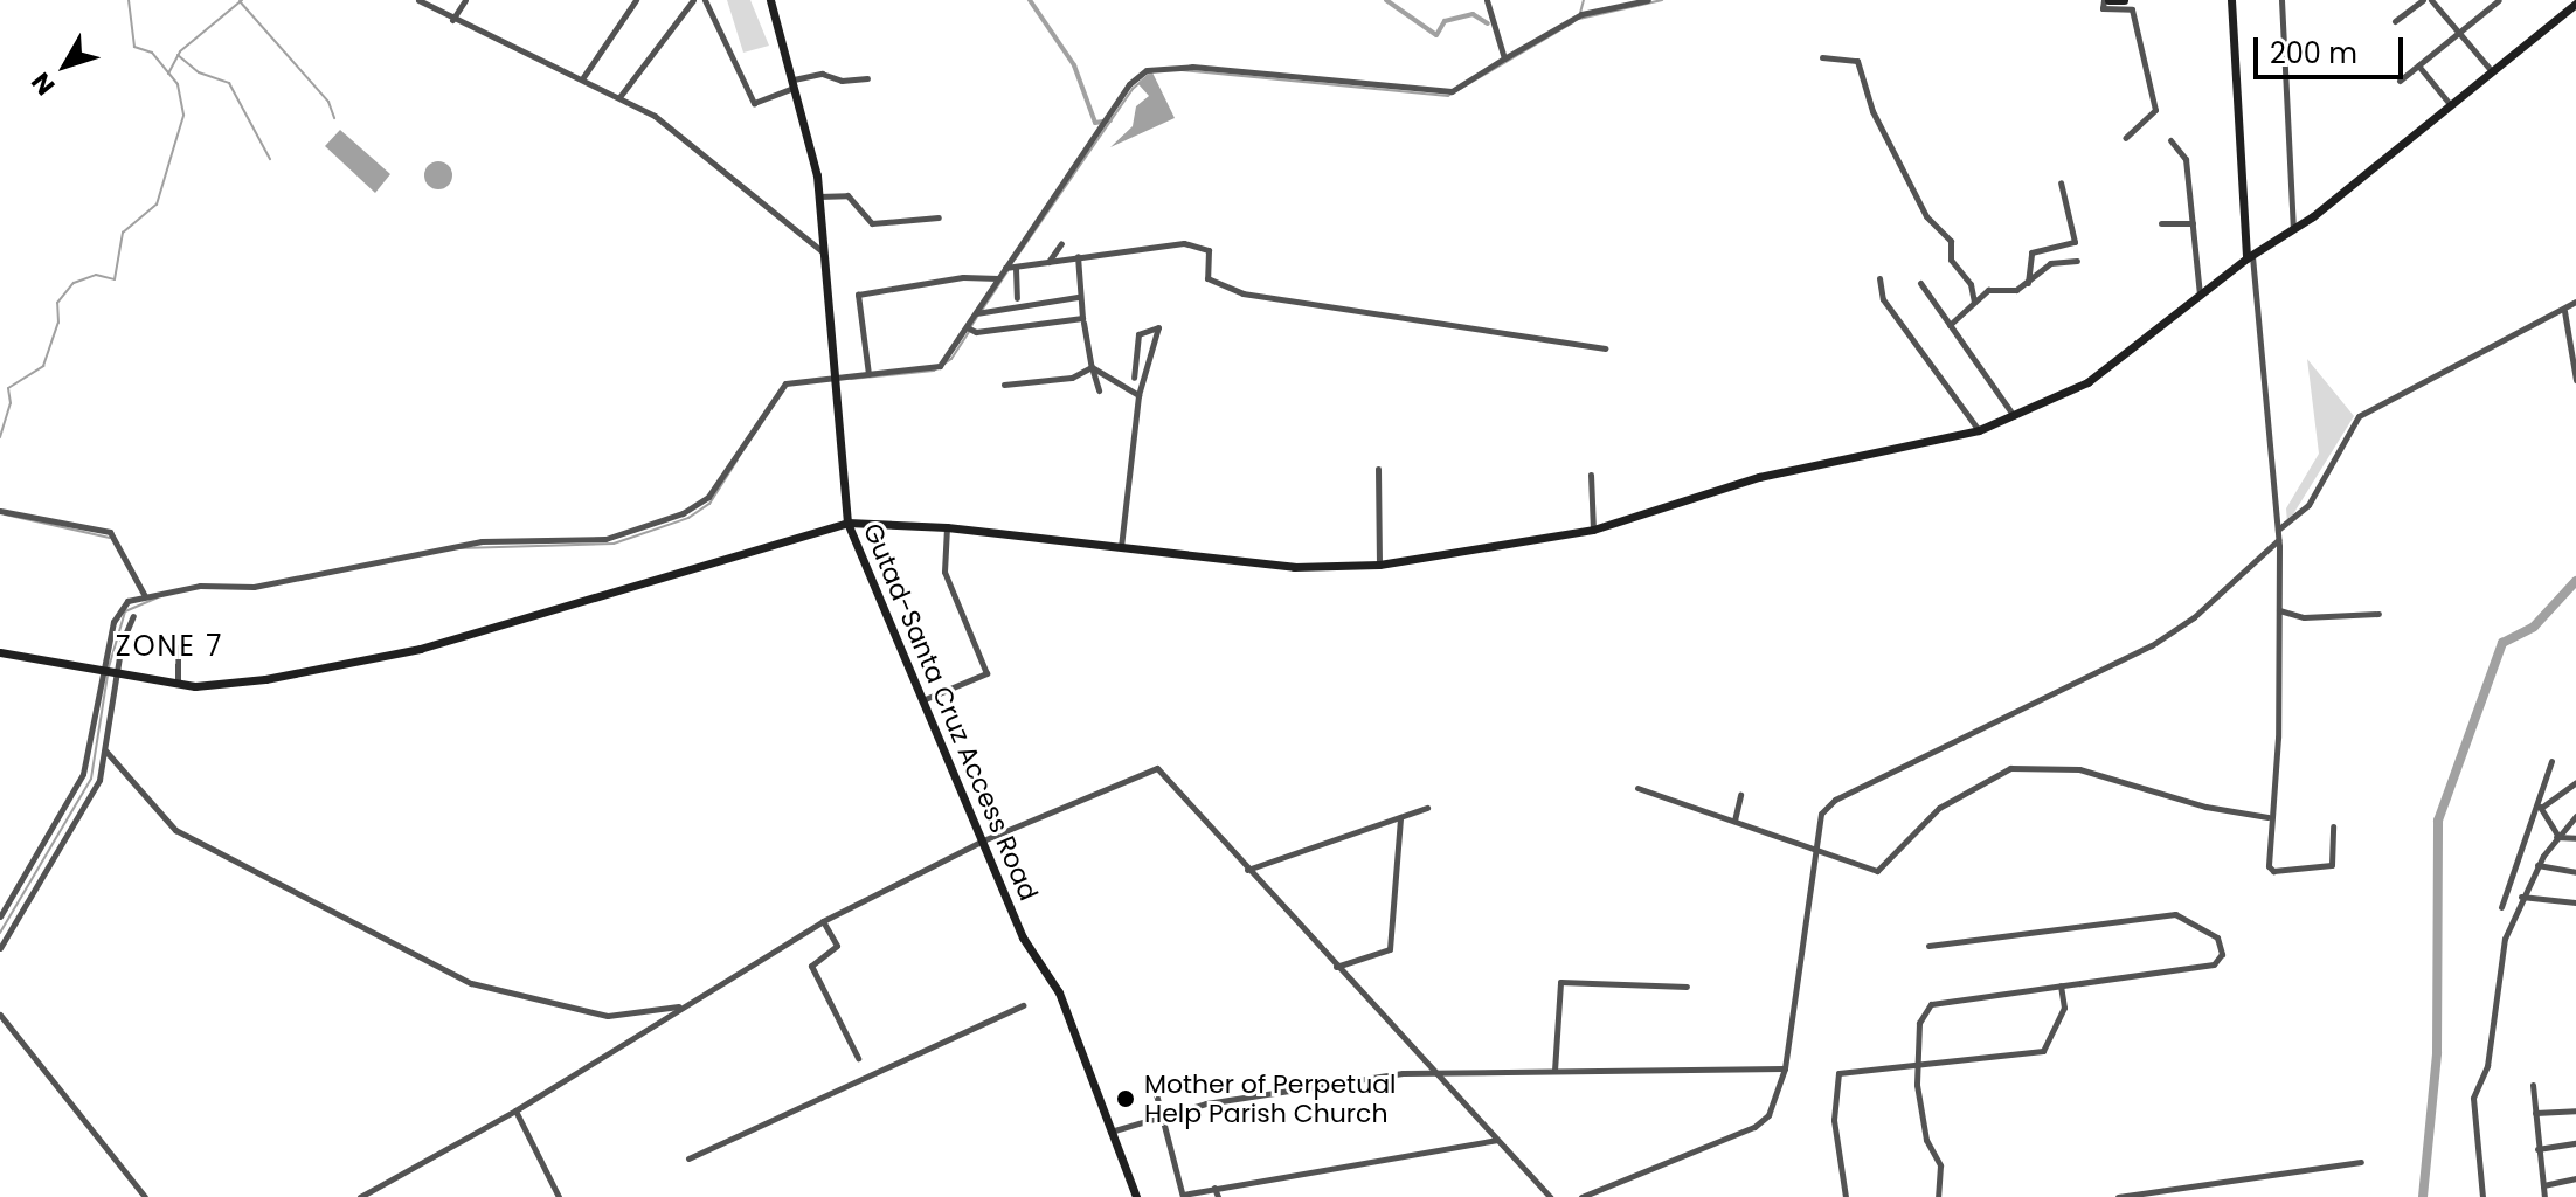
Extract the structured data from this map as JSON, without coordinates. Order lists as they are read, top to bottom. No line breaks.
{"streets":{"street":["Gutad-Santa Cruz Access Road"]},"districts":["ZONE 7"],"places":["Mother of Perpetual Help Parish Church"],"scale_bar":"200 m","north":"bottom left"}
